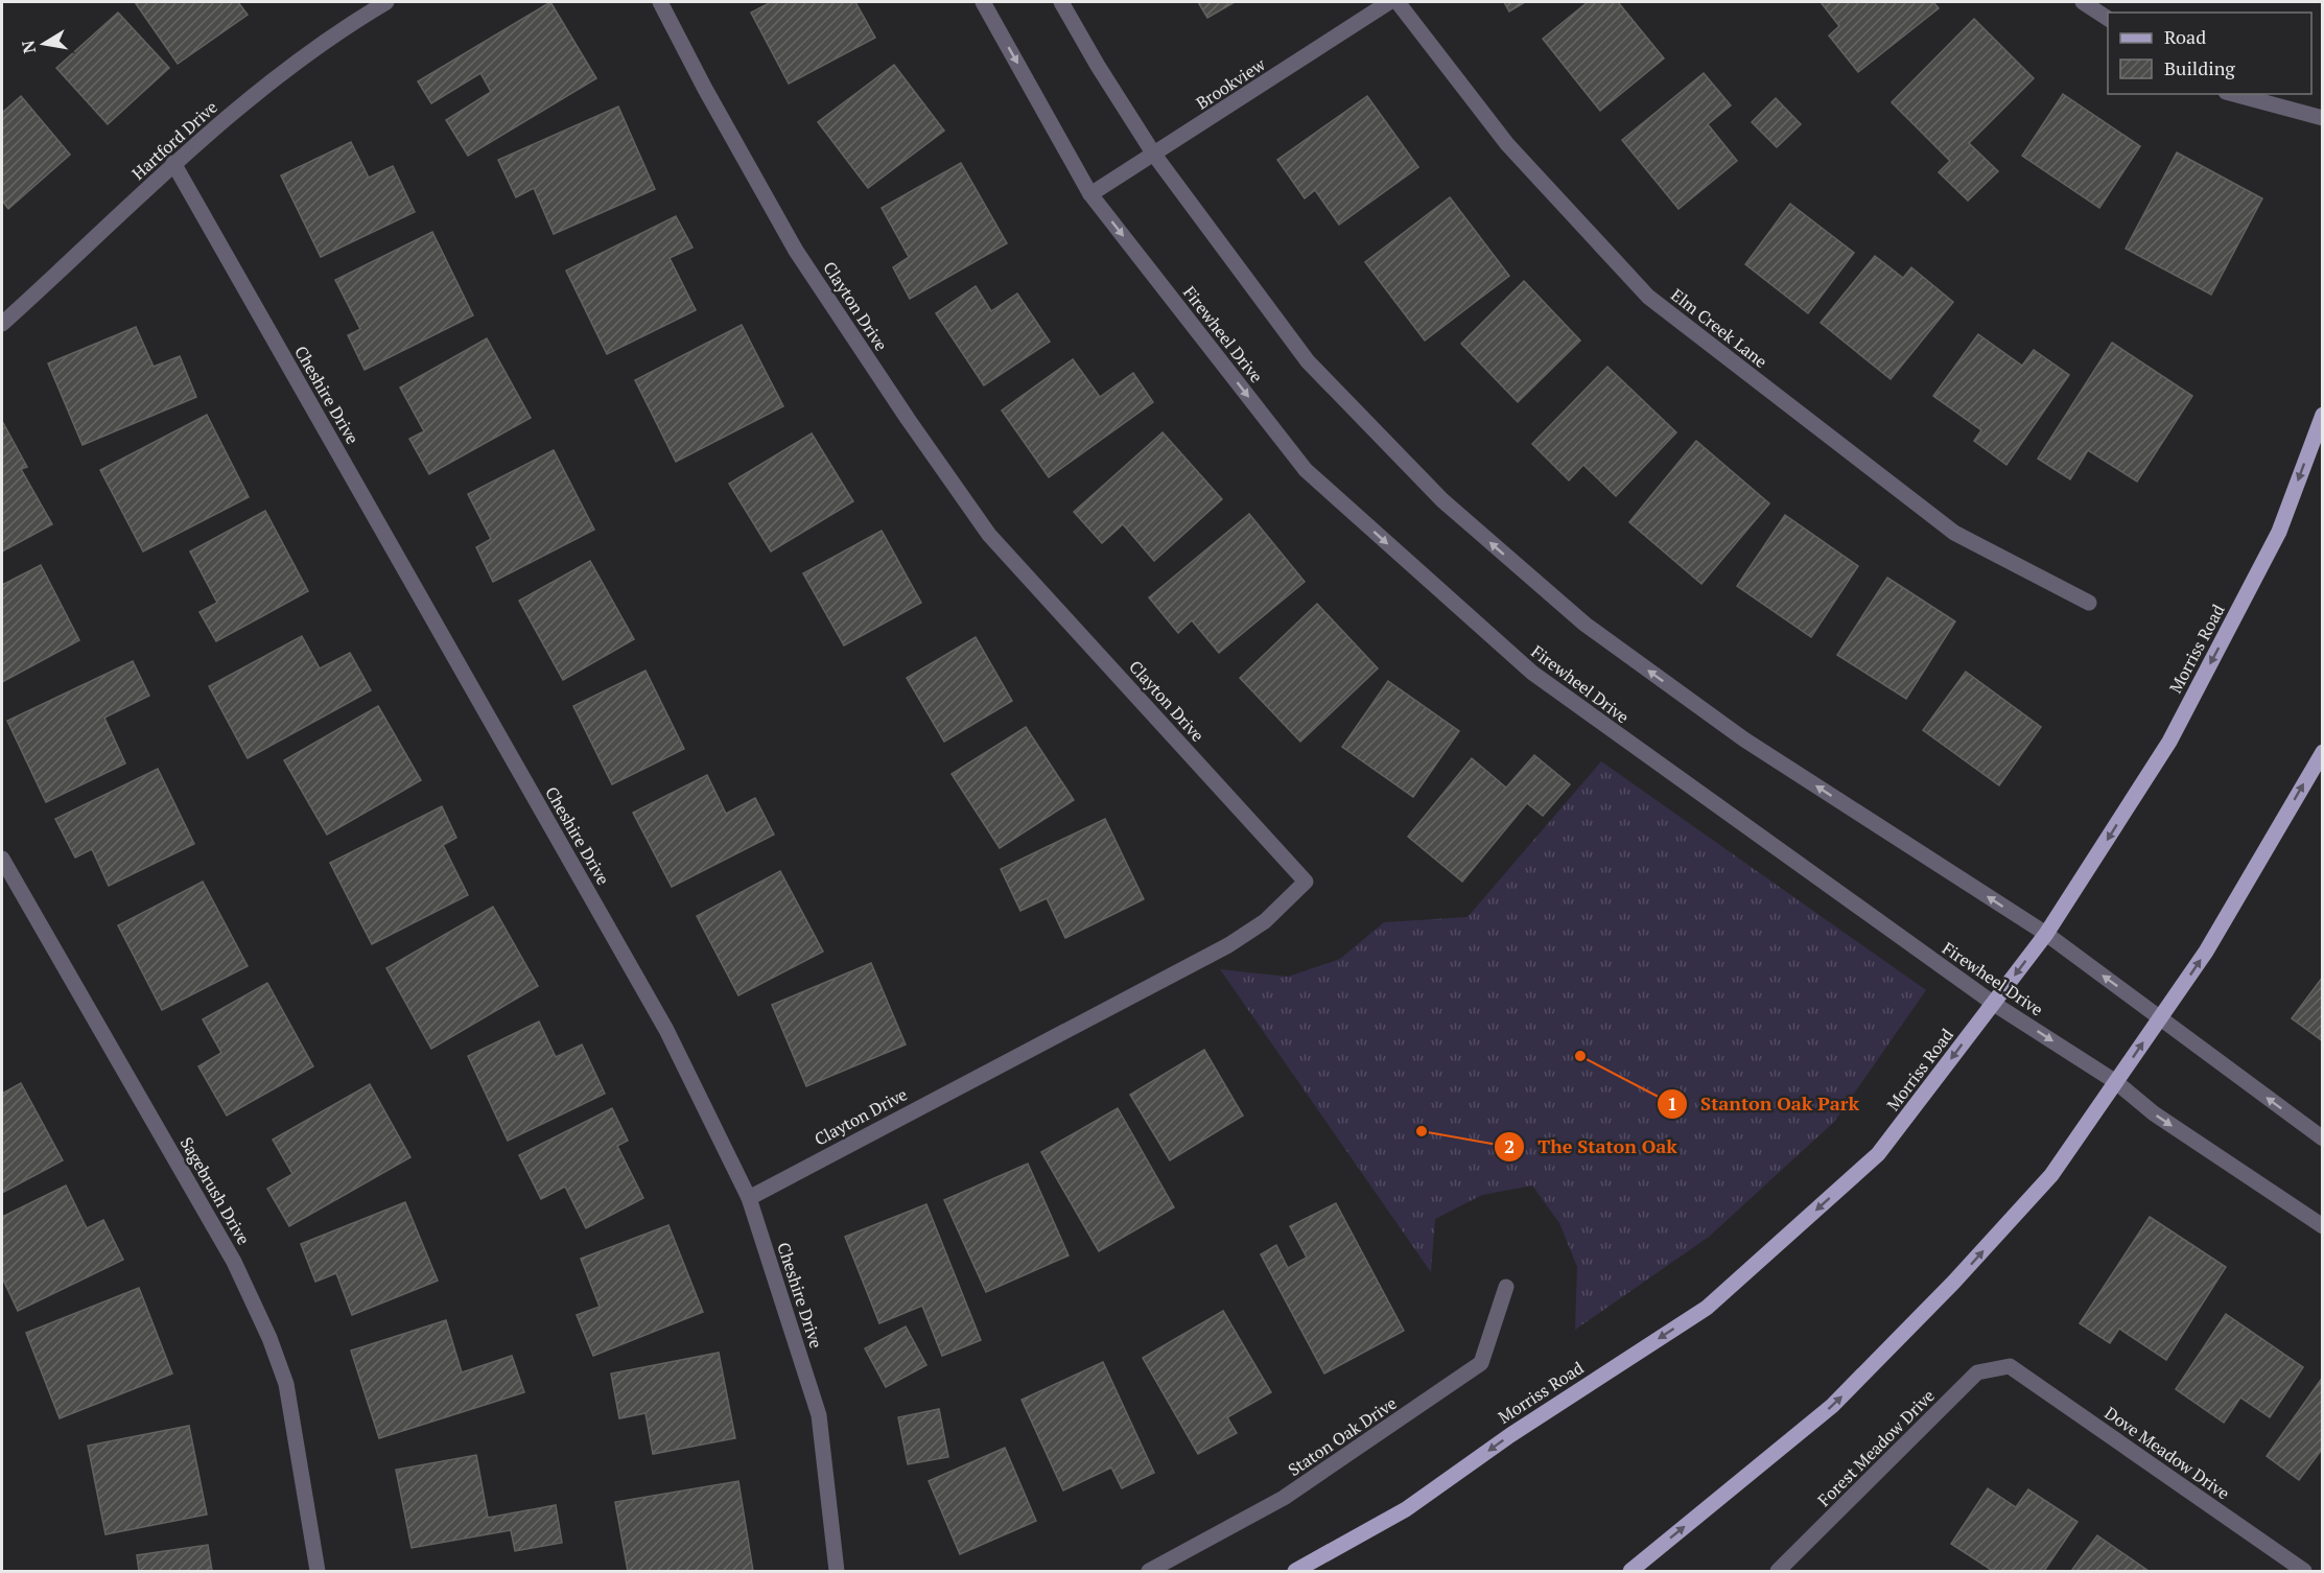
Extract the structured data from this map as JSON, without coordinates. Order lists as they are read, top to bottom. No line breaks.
{"streets":{"main road":["Morriss Road"],"street":["Brookview","Hartford Drive","Clayton Drive","Elm Creek Lane","Firewheel Drive","Cheshire Drive","Sagebrush Drive","Staton Oak Drive","Forest Meadow Drive","Dove Meadow Drive"]},"crossings":[["Brookview","Firewheel Drive"],["Hartford Drive","Cheshire Drive"],["Clayton Drive","Cheshire Drive"],["Firewheel Drive","Morriss Road"],["Forest Meadow Drive","Dove Meadow Drive"]],"one_way":["Morriss Road"],"places":["Stanton Oak Park","The Staton Oak"],"legend":["Road","Building"],"north":"left"}
